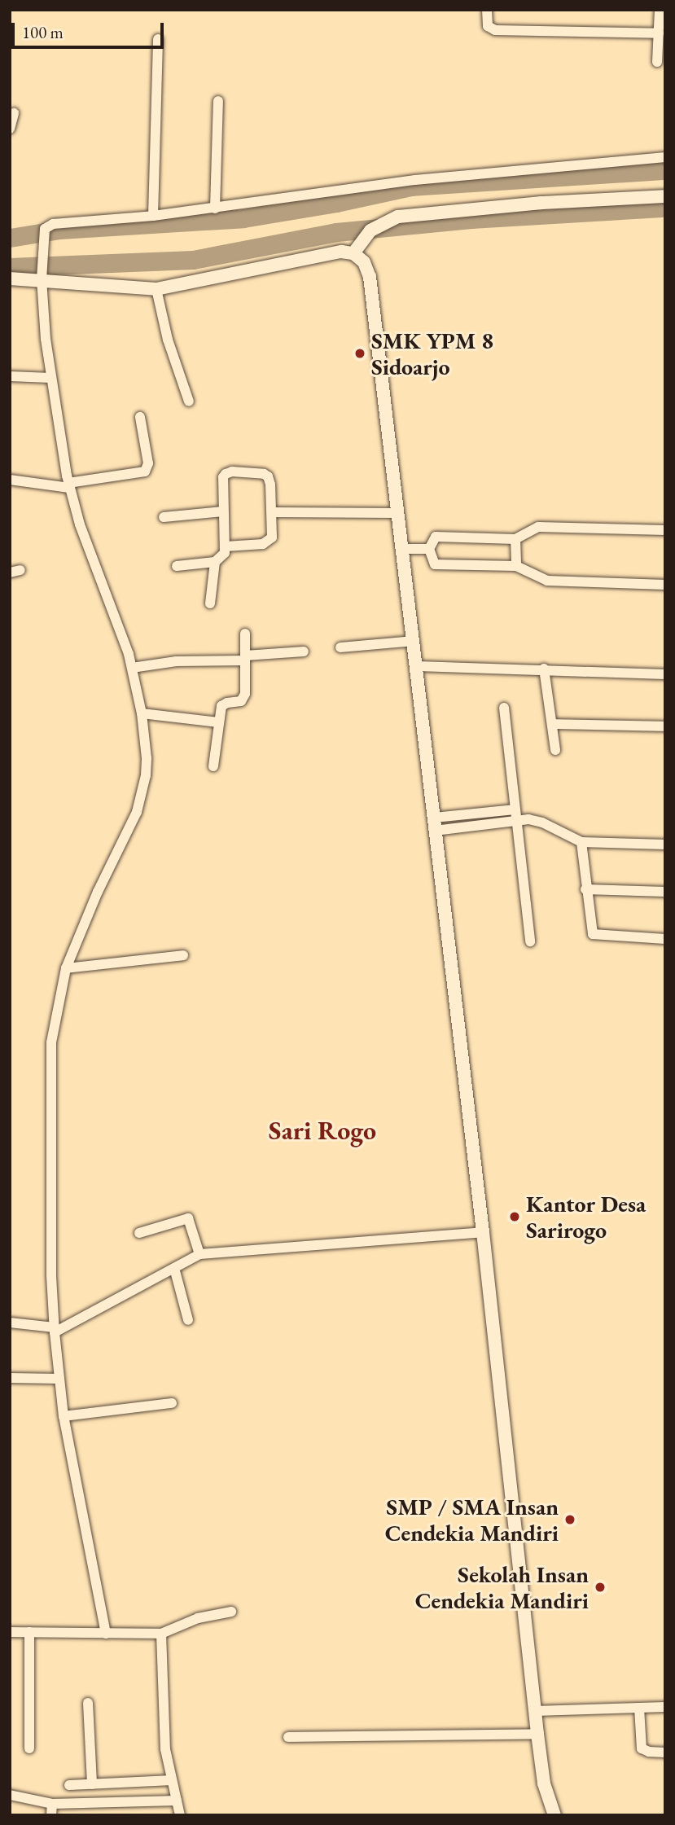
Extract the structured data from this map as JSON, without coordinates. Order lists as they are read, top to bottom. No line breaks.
{"districts":["Sari Rogo"],"places":["SMK YPM 8 Sidoarjo","Kantor Desa Sarirogo","SMP / SMA Insan Cendekia Mandiri","Sekolah Insan Cendekia Mandiri"],"scale_bar":"100 m"}
